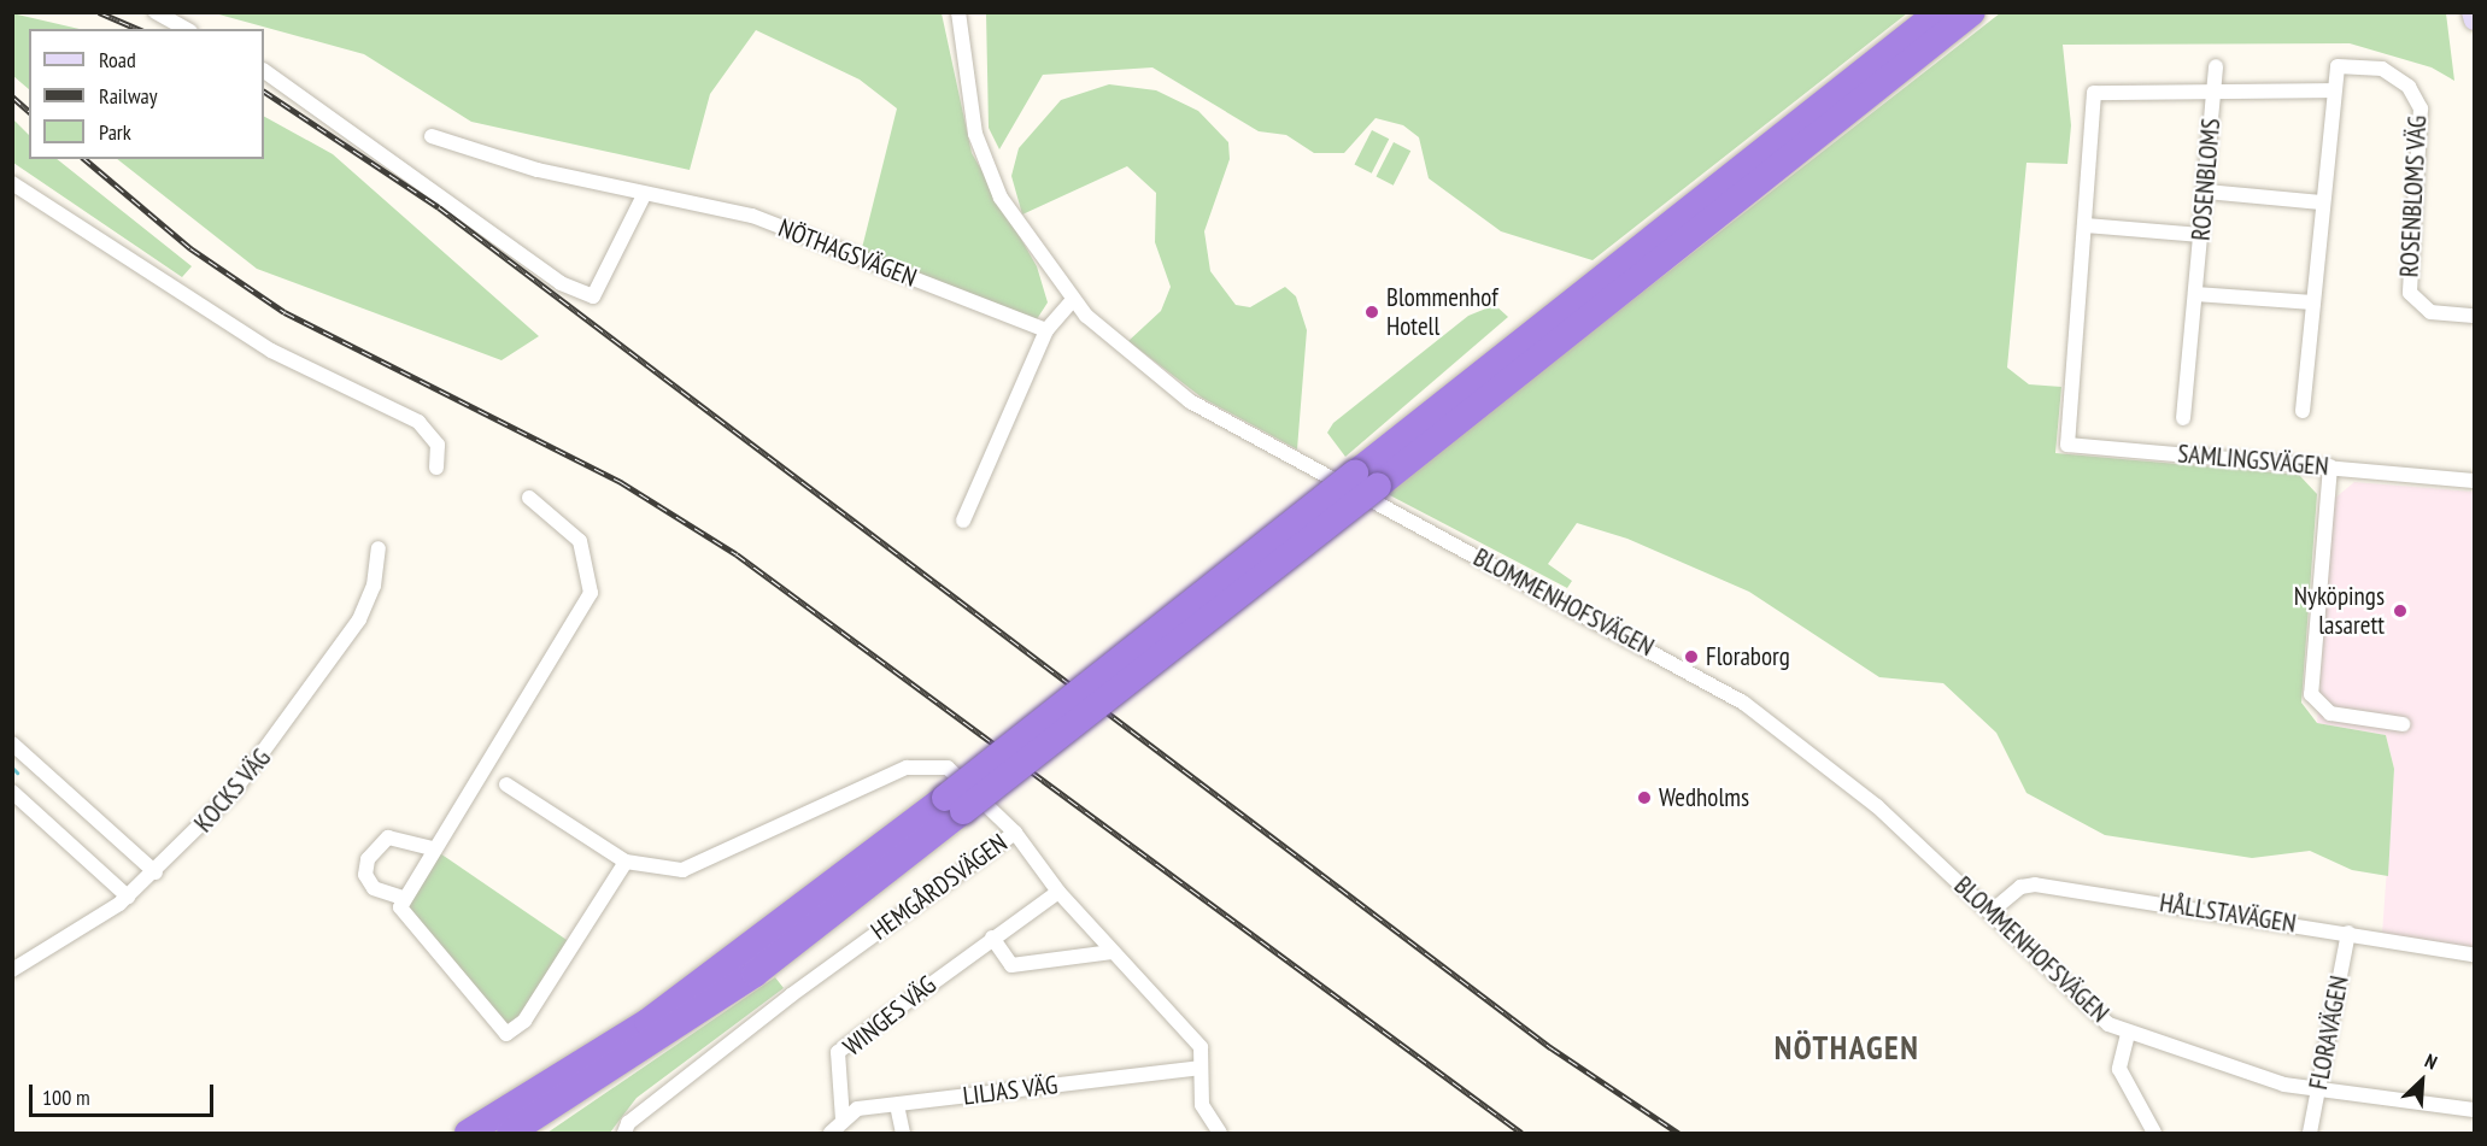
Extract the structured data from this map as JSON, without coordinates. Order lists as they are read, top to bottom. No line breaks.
{"streets":{"street":["ROSENBLOMS","ROSENBLOMS VÄG","NÖTHAGSVÄGEN","SAMLINGSVÄGEN","BLOMMENHOFSVÄGEN","KOCKS VÄG","HEMGÅRDSVÄGEN","HÅLLSTAVÄGEN","WINGES VÄG","FLORAVÄGEN","LILJAS VÄG"]},"crossings":[["BLOMMENHOFSVÄGEN","HÅLLSTAVÄGEN"],["BLOMMENHOFSVÄGEN","FLORAVÄGEN"],["HÅLLSTAVÄGEN","FLORAVÄGEN"],["WINGES VÄG","LILJAS VÄG"]],"districts":["NÖTHAGEN"],"places":["Blommenhof Hotell","Nyköpings lasarett","Floraborg","Wedholms"],"legend":["Road","Railway","Park"],"scale_bar":"100 m","north":"top right"}
